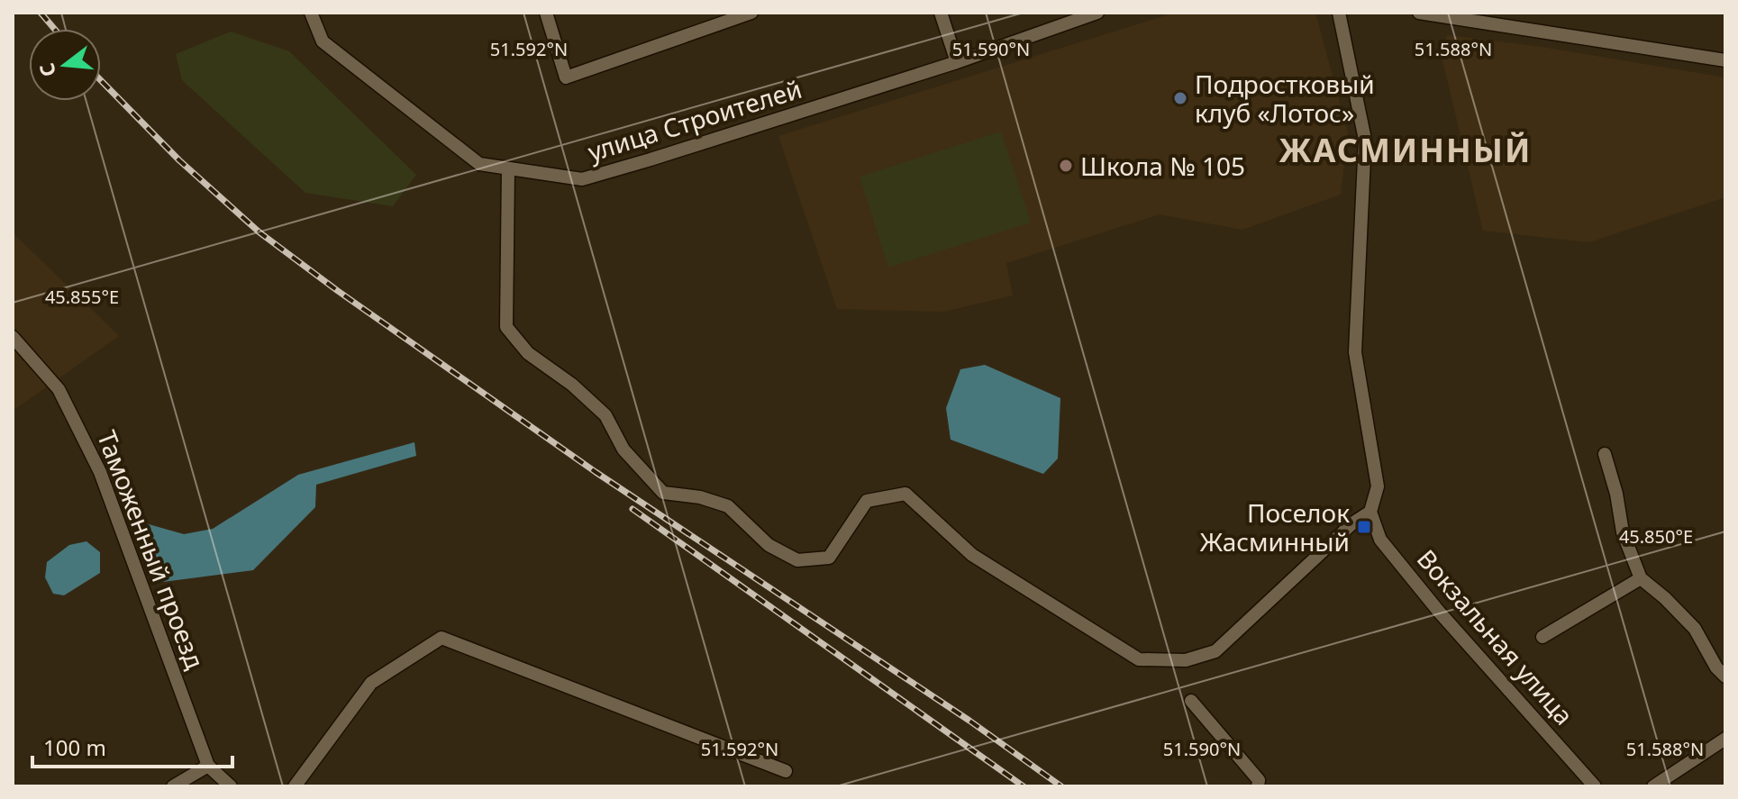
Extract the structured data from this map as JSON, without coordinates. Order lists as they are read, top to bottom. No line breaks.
{"streets":{"street":["улица Строителей","Таможенный проезд","Вокзальная улица"]},"districts":["ЖАСМИННЫЙ"],"places":{"other":["Подростковый клуб «Лотос»","Школа № 105"],"transit":["Поселок Жасминный"]},"scale_bar":"100 m","north":"left","coordinates":["51.592°N","51.590°N","51.588°N","45.855°E","45.850°E"]}
